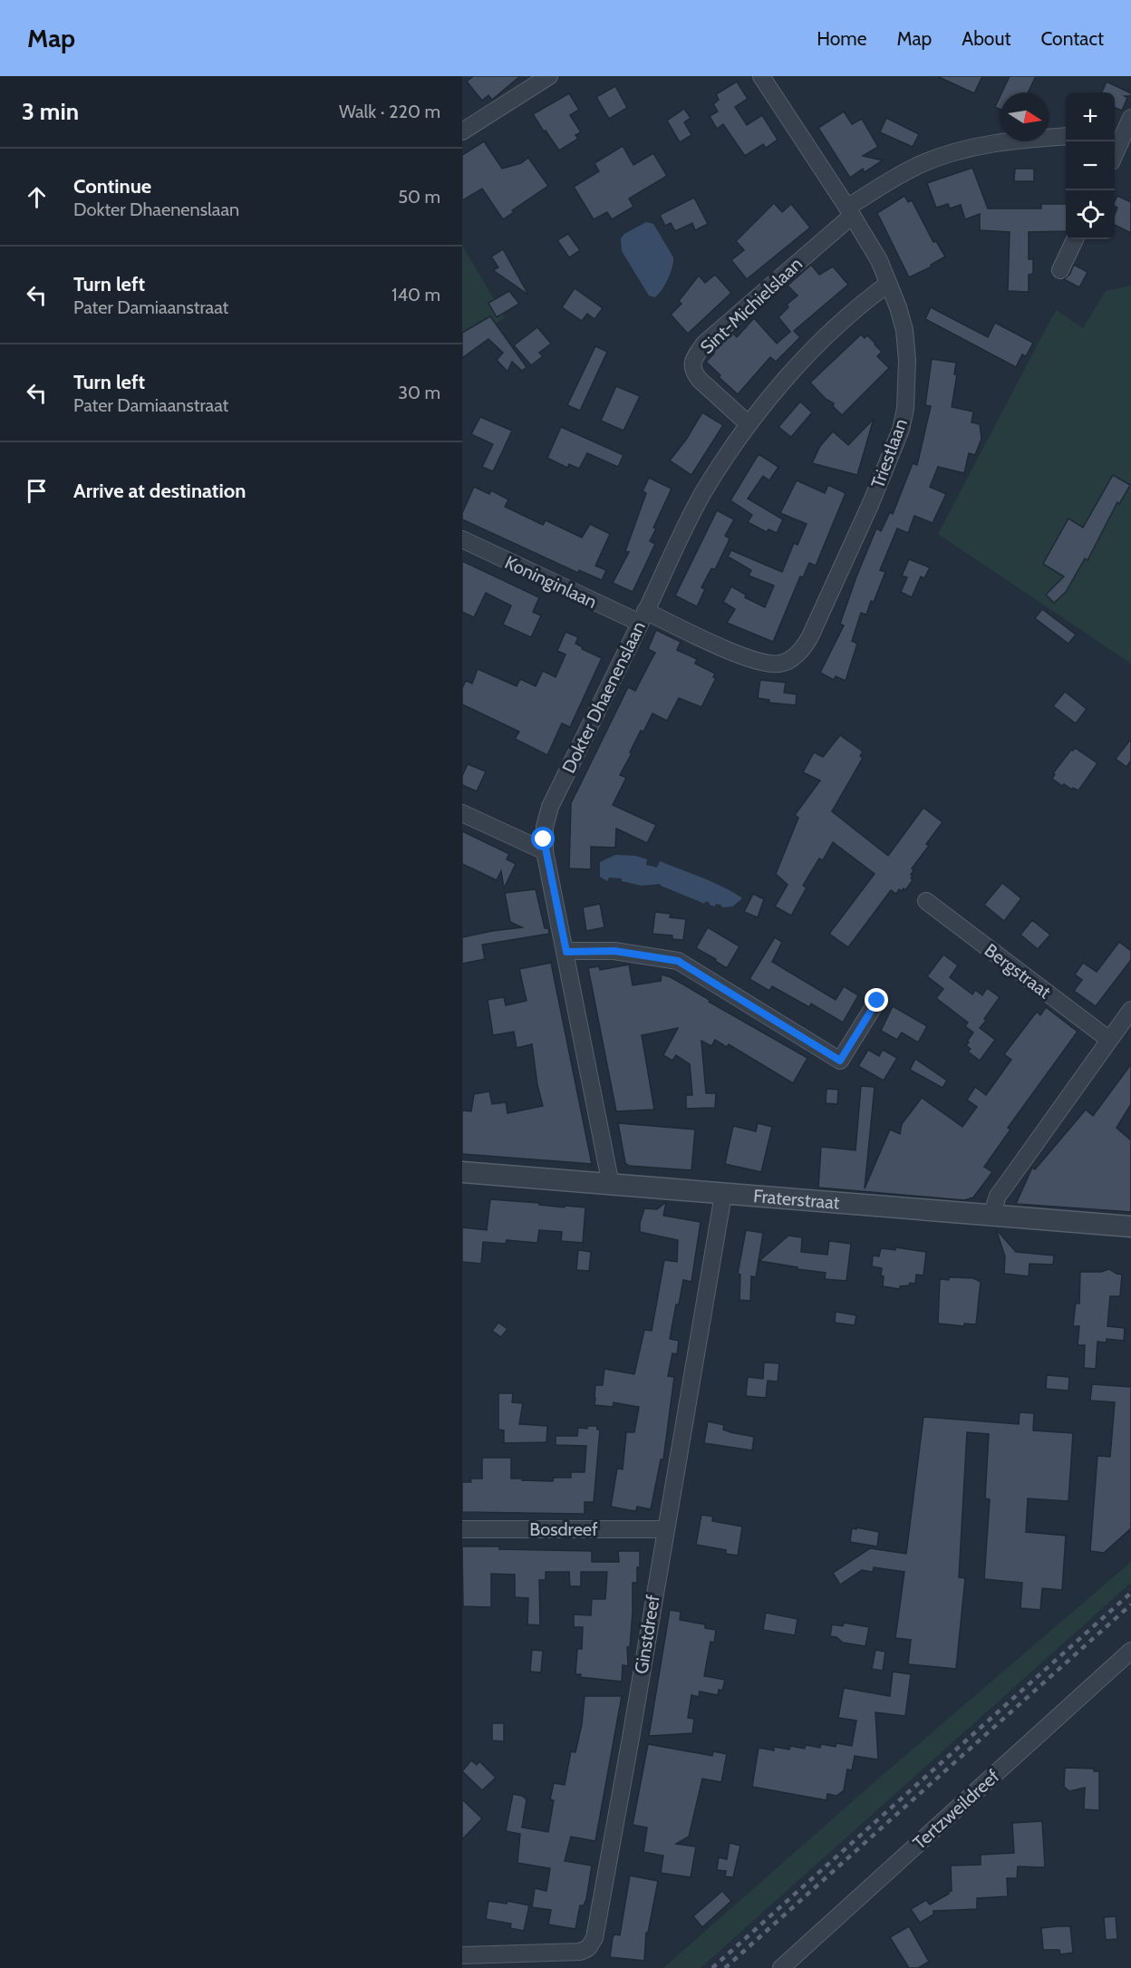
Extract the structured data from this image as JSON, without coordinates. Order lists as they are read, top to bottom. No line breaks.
{"streets":{"street":["Sint-Michielslaan","Triestlaan","Koninginlaan","Dokter Dhaenenslaan","Bergstraat","Fraterstraat","Bosdreef","Ginstdreef","Tertzweildreef"]},"crossings":[["Sint-Michielslaan","Triestlaan"],["Sint-Michielslaan","Dokter Dhaenenslaan"],["Triestlaan","Koninginlaan"],["Triestlaan","Dokter Dhaenenslaan"],["Koninginlaan","Dokter Dhaenenslaan"],["Dokter Dhaenenslaan","Fraterstraat"],["Fraterstraat","Ginstdreef"],["Bosdreef","Ginstdreef"]],"north":"right","page":{"header":"Map","nav":["Home","Map","About","Contact"],"heading":["3 min","Walk · 220 m"],"map_buttons":["+","−"],"list":[["Continue","Dokter Dhaenenslaan","50 m"],["Turn left","Pater Damiaanstraat","140 m"],["Turn left","Pater Damiaanstraat","30 m"],"Arrive at destination"]}}
